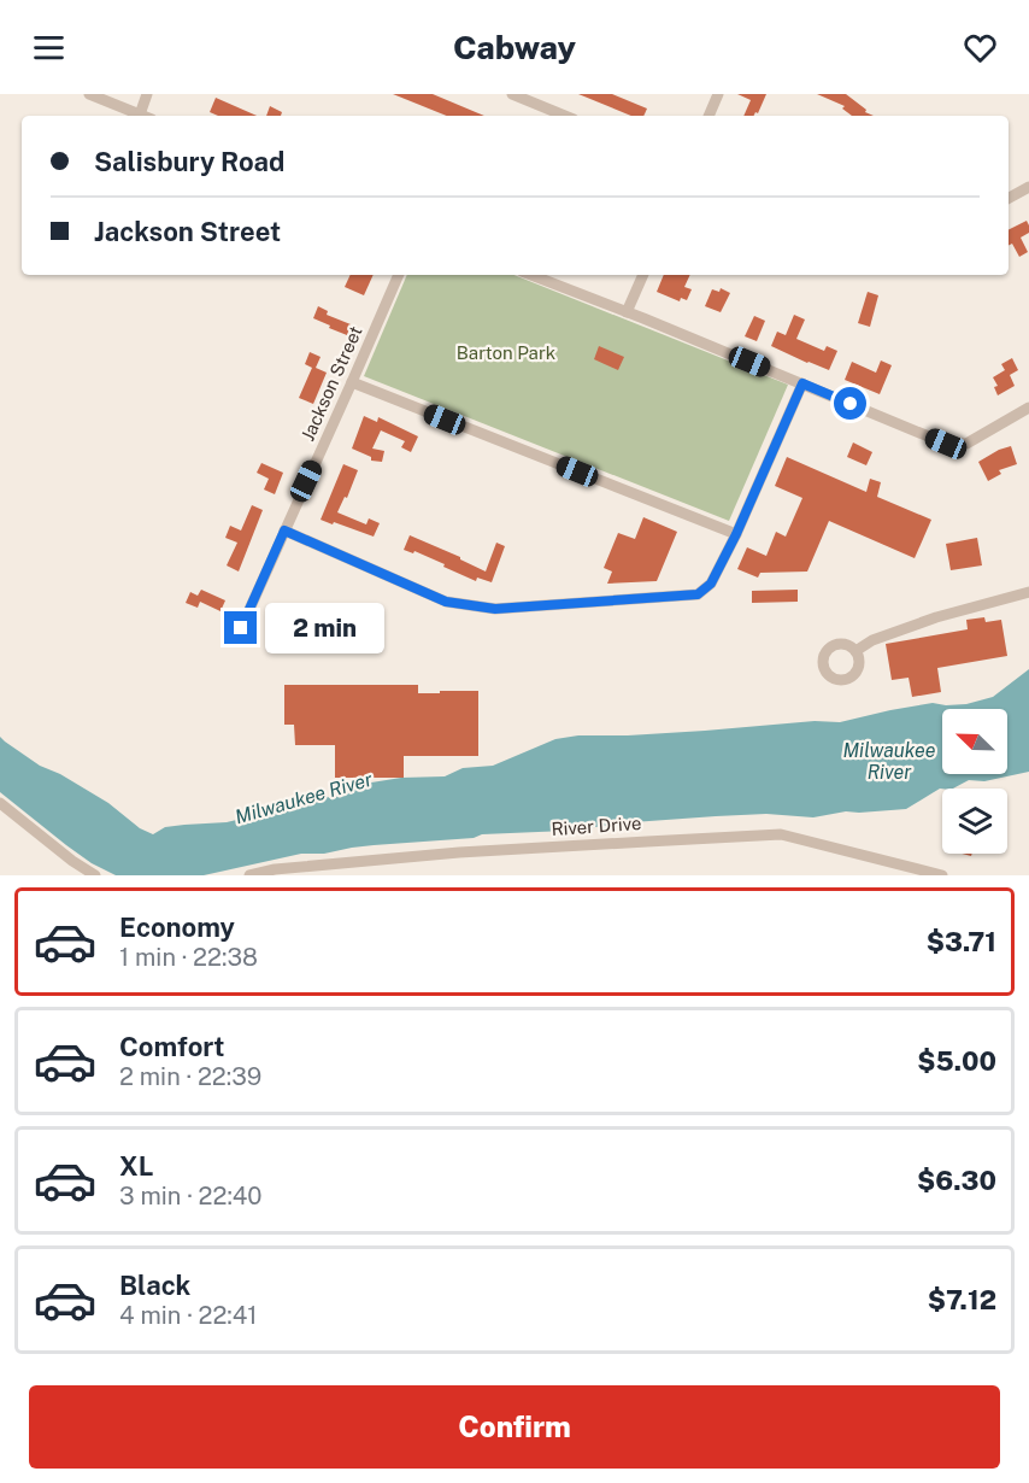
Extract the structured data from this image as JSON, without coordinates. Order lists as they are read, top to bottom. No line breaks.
{"streets":{"street":["Jackson Street","River Drive"]},"water":["Milwaukee River"],"parks":["Barton Park"],"north":"top left","page":{"header":"Cabway","banner":["Salisbury Road","Jackson Street"],"bubble":"2 min","list":[{"name":"Economy","note":"1 min · 22:38","value":"$3.71"},{"name":"Comfort","note":"2 min · 22:39","value":"$5.00"},{"name":"XL","note":"3 min · 22:40","value":"$6.30"},{"name":"Black","note":"4 min · 22:41","value":"$7.12"}],"buttons":"Confirm"}}
